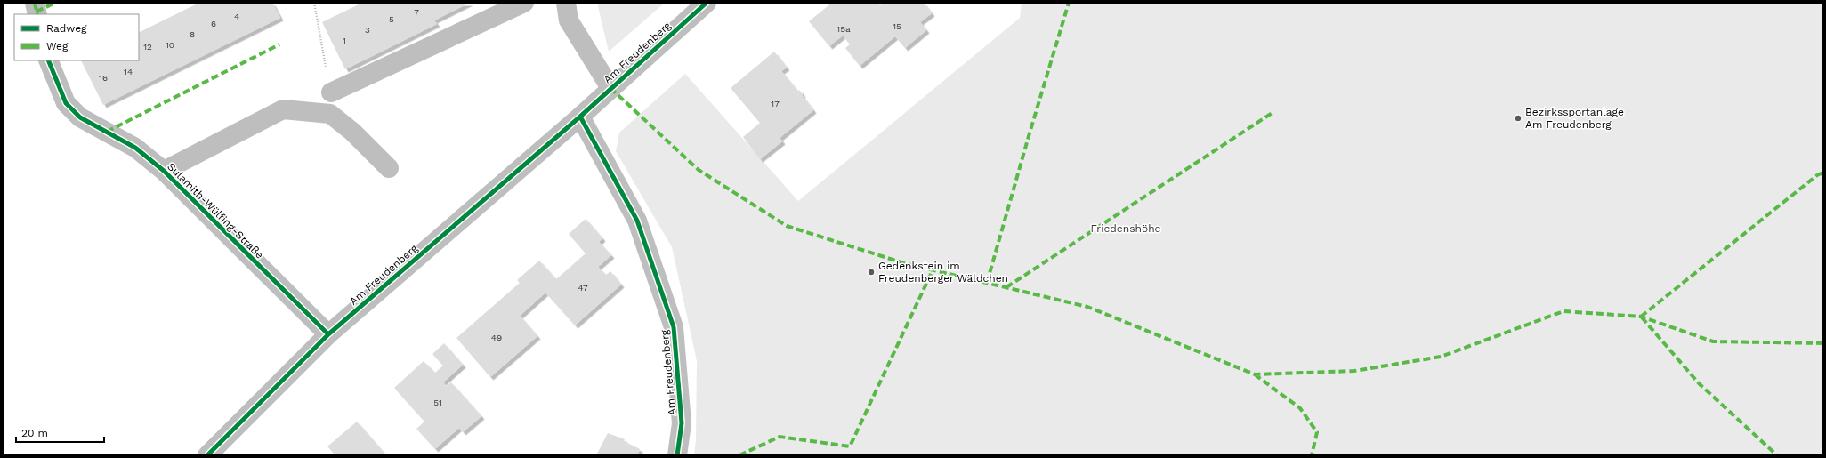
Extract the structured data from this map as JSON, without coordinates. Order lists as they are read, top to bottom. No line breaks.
{"streets":{"street":["Am Freudenberg","Sulamith-Wülfing-Straße"]},"crossings":[["Am Freudenberg","Sulamith-Wülfing-Straße"]],"parks":["Friedenshöhe"],"places":["Bezirkssportanlage Am Freudenberg","Gedenkstein im Freudenberger Wäldchen"],"house_numbers":["7","4","5","6","15","15a","3","8","1","10","12","14","16","17","47","49","51"],"legend":["Radweg","Weg"],"scale_bar":"20 m"}
